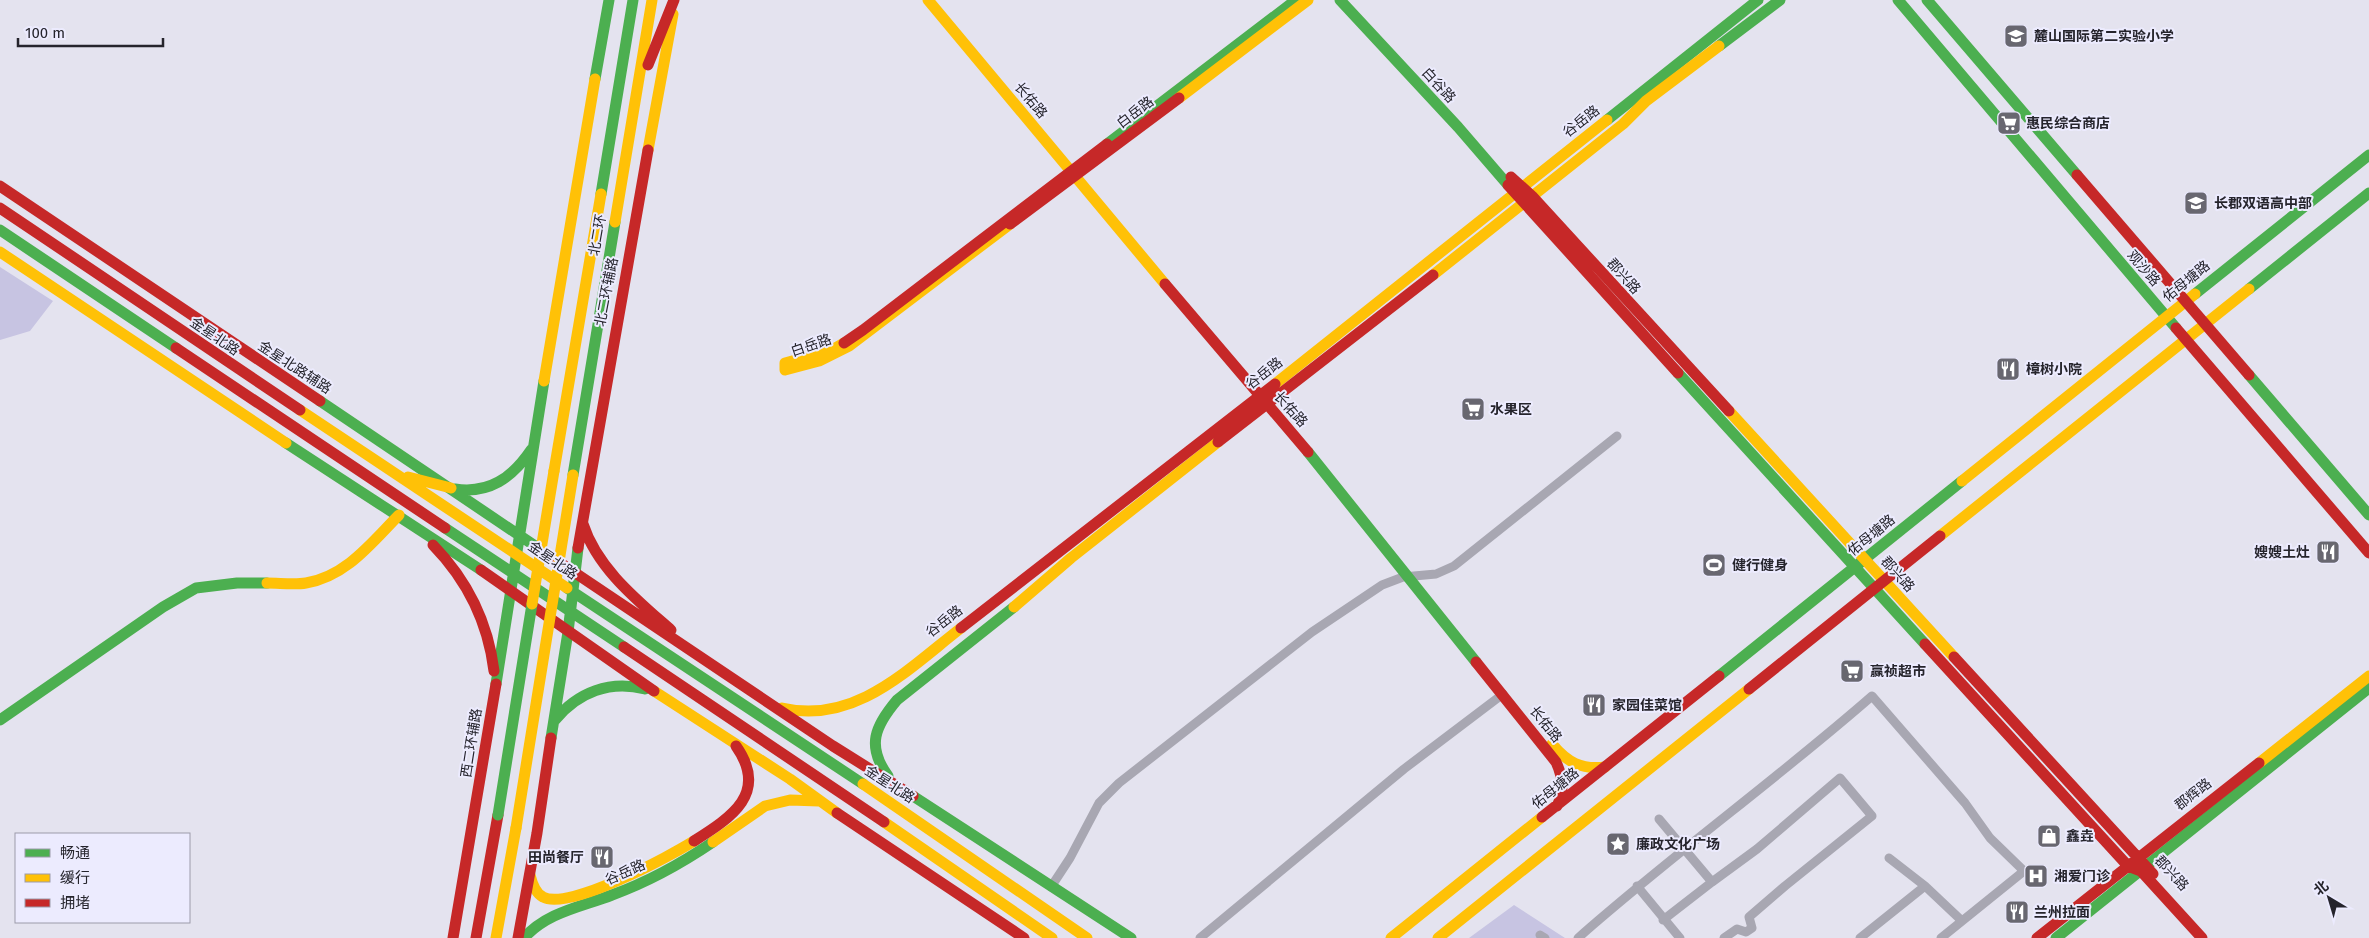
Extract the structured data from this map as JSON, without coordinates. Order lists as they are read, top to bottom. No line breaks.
{"streets":{"main road":["白谷路","长佑路","白岳路","谷岳路","北二环","观沙路","郡兴路","佑母塘路","北二环辅路","金星北路","金星北路辅路","西二环辅路","郡辉路"]},"crossings":[["白谷路","谷岳路"],["白谷路","郡兴路"],["长佑路","白岳路"],["长佑路","谷岳路"],["长佑路","佑母塘路"],["谷岳路","郡兴路"],["观沙路","佑母塘路"],["郡兴路","佑母塘路"],["郡兴路","郡辉路"],["北二环辅路","金星北路"],["北二环辅路","金星北路辅路"],["金星北路","西二环辅路"]],"places":{"school or university":["麓山国际第二实验小学","长郡双语高中部"],"supermarket":["惠民综合商店","水果区","赢祯超市"],"restaurant":["樟树小院","嫂嫂土灶","家园佳菜馆","田尚餐厅","兰州拉面"],"sports":["健行健身"],"shop":["鑫垚"],"place":["廉政文化广场"],"hospital":["湘爱门诊"]},"legend":["畅通","缓行","拥堵"],"scale_bar":"100 m","north":"top left"}
